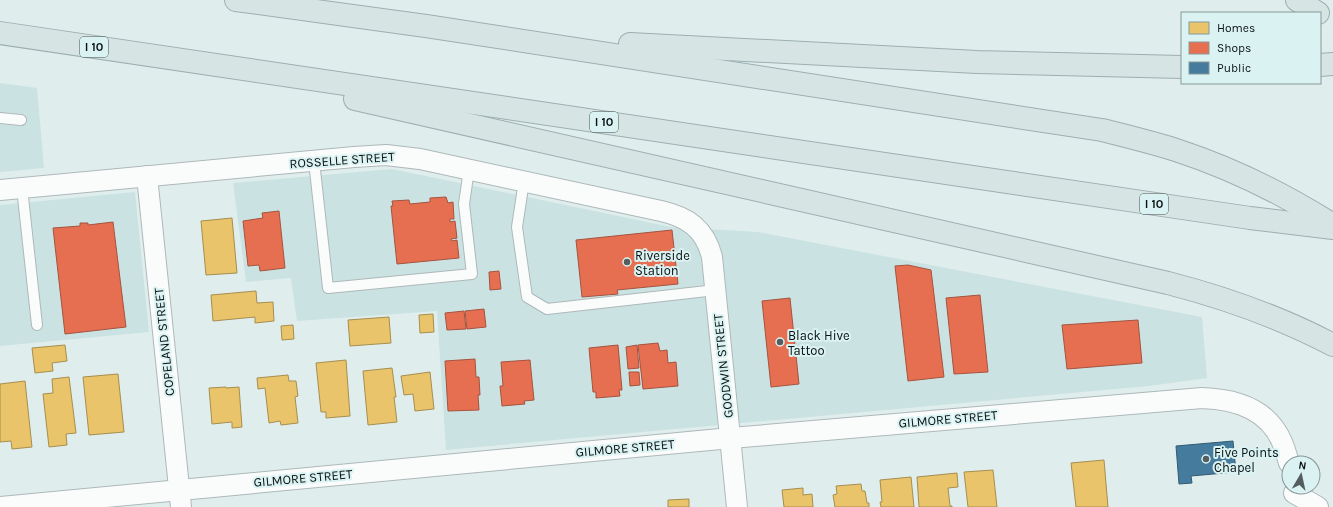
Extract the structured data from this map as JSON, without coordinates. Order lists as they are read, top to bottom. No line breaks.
{"streets":{"highway":["I 10"],"street":["ROSSELLE STREET","COPELAND STREET","GOODWIN STREET","GILMORE STREET"]},"crossings":[["ROSSELLE STREET","COPELAND STREET"],["ROSSELLE STREET","GOODWIN STREET"],["COPELAND STREET","GILMORE STREET"],["GOODWIN STREET","GILMORE STREET"]],"places":["Riverside Station","Black Hive Tattoo","Five Points Chapel"],"legend":["Homes","Shops","Public"],"north":"top"}
